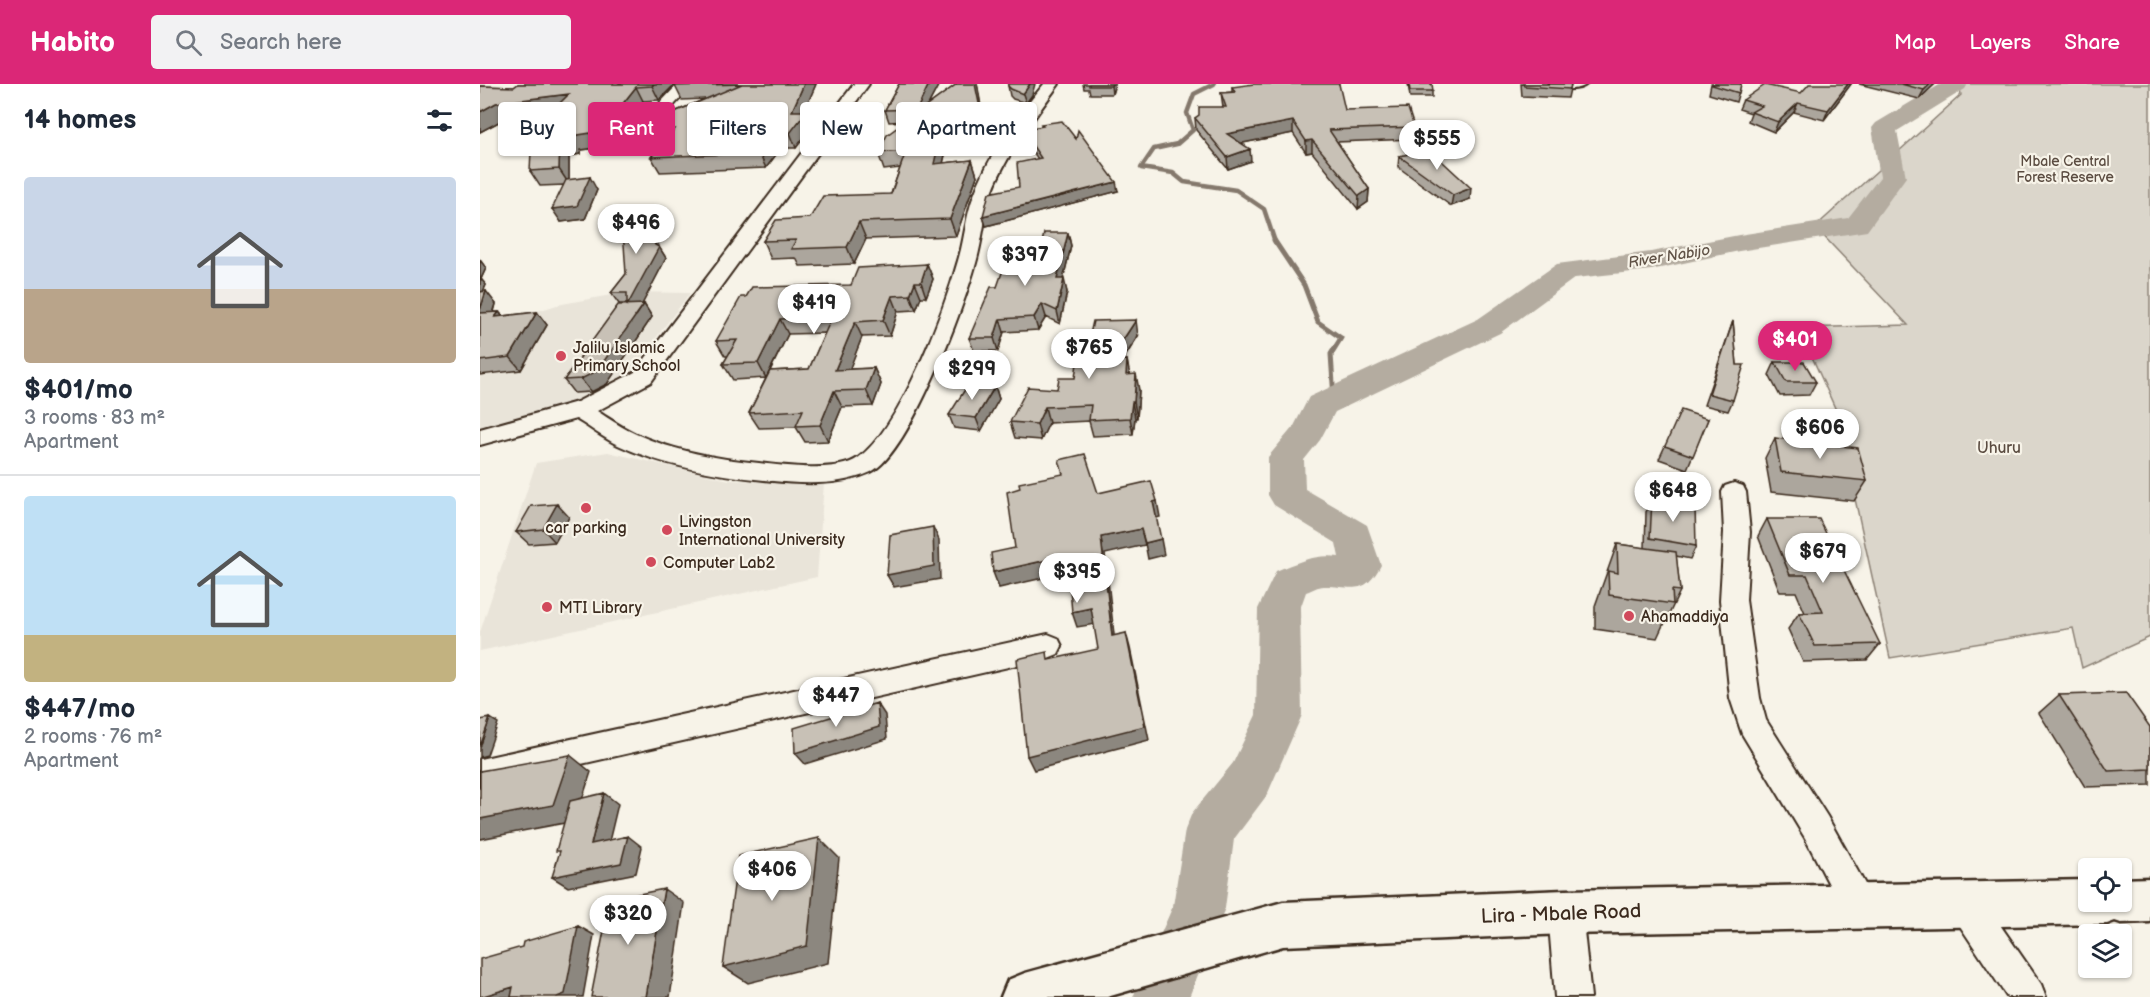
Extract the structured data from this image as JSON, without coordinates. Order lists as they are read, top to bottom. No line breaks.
{"streets":{"main road":["Lira - Mbale Road"]},"water":["River Nabijo"],"parks":["Mbale Central Forest Reserve","Uhuru"],"places":["Jalilu Islamic Primary School","car parking","Livingston International University","Computer Lab2","MTI Library","Ahamaddiya"],"page":{"header":"Habito","search":"Search here","nav":["Map","Layers","Share"],"heading":"14 homes","chip":["Buy","Rent","Filters","New","Apartment"],"price":["$555","$496","$397","$419","$401","$765","$299","$606","$648","$679","$395","$447","$406","$320"],"list":[{"name":"$401/mo","note":"3 rooms · 83 m² · Apartment"},{"name":"$447/mo","note":"2 rooms · 76 m² · Apartment"}]}}
